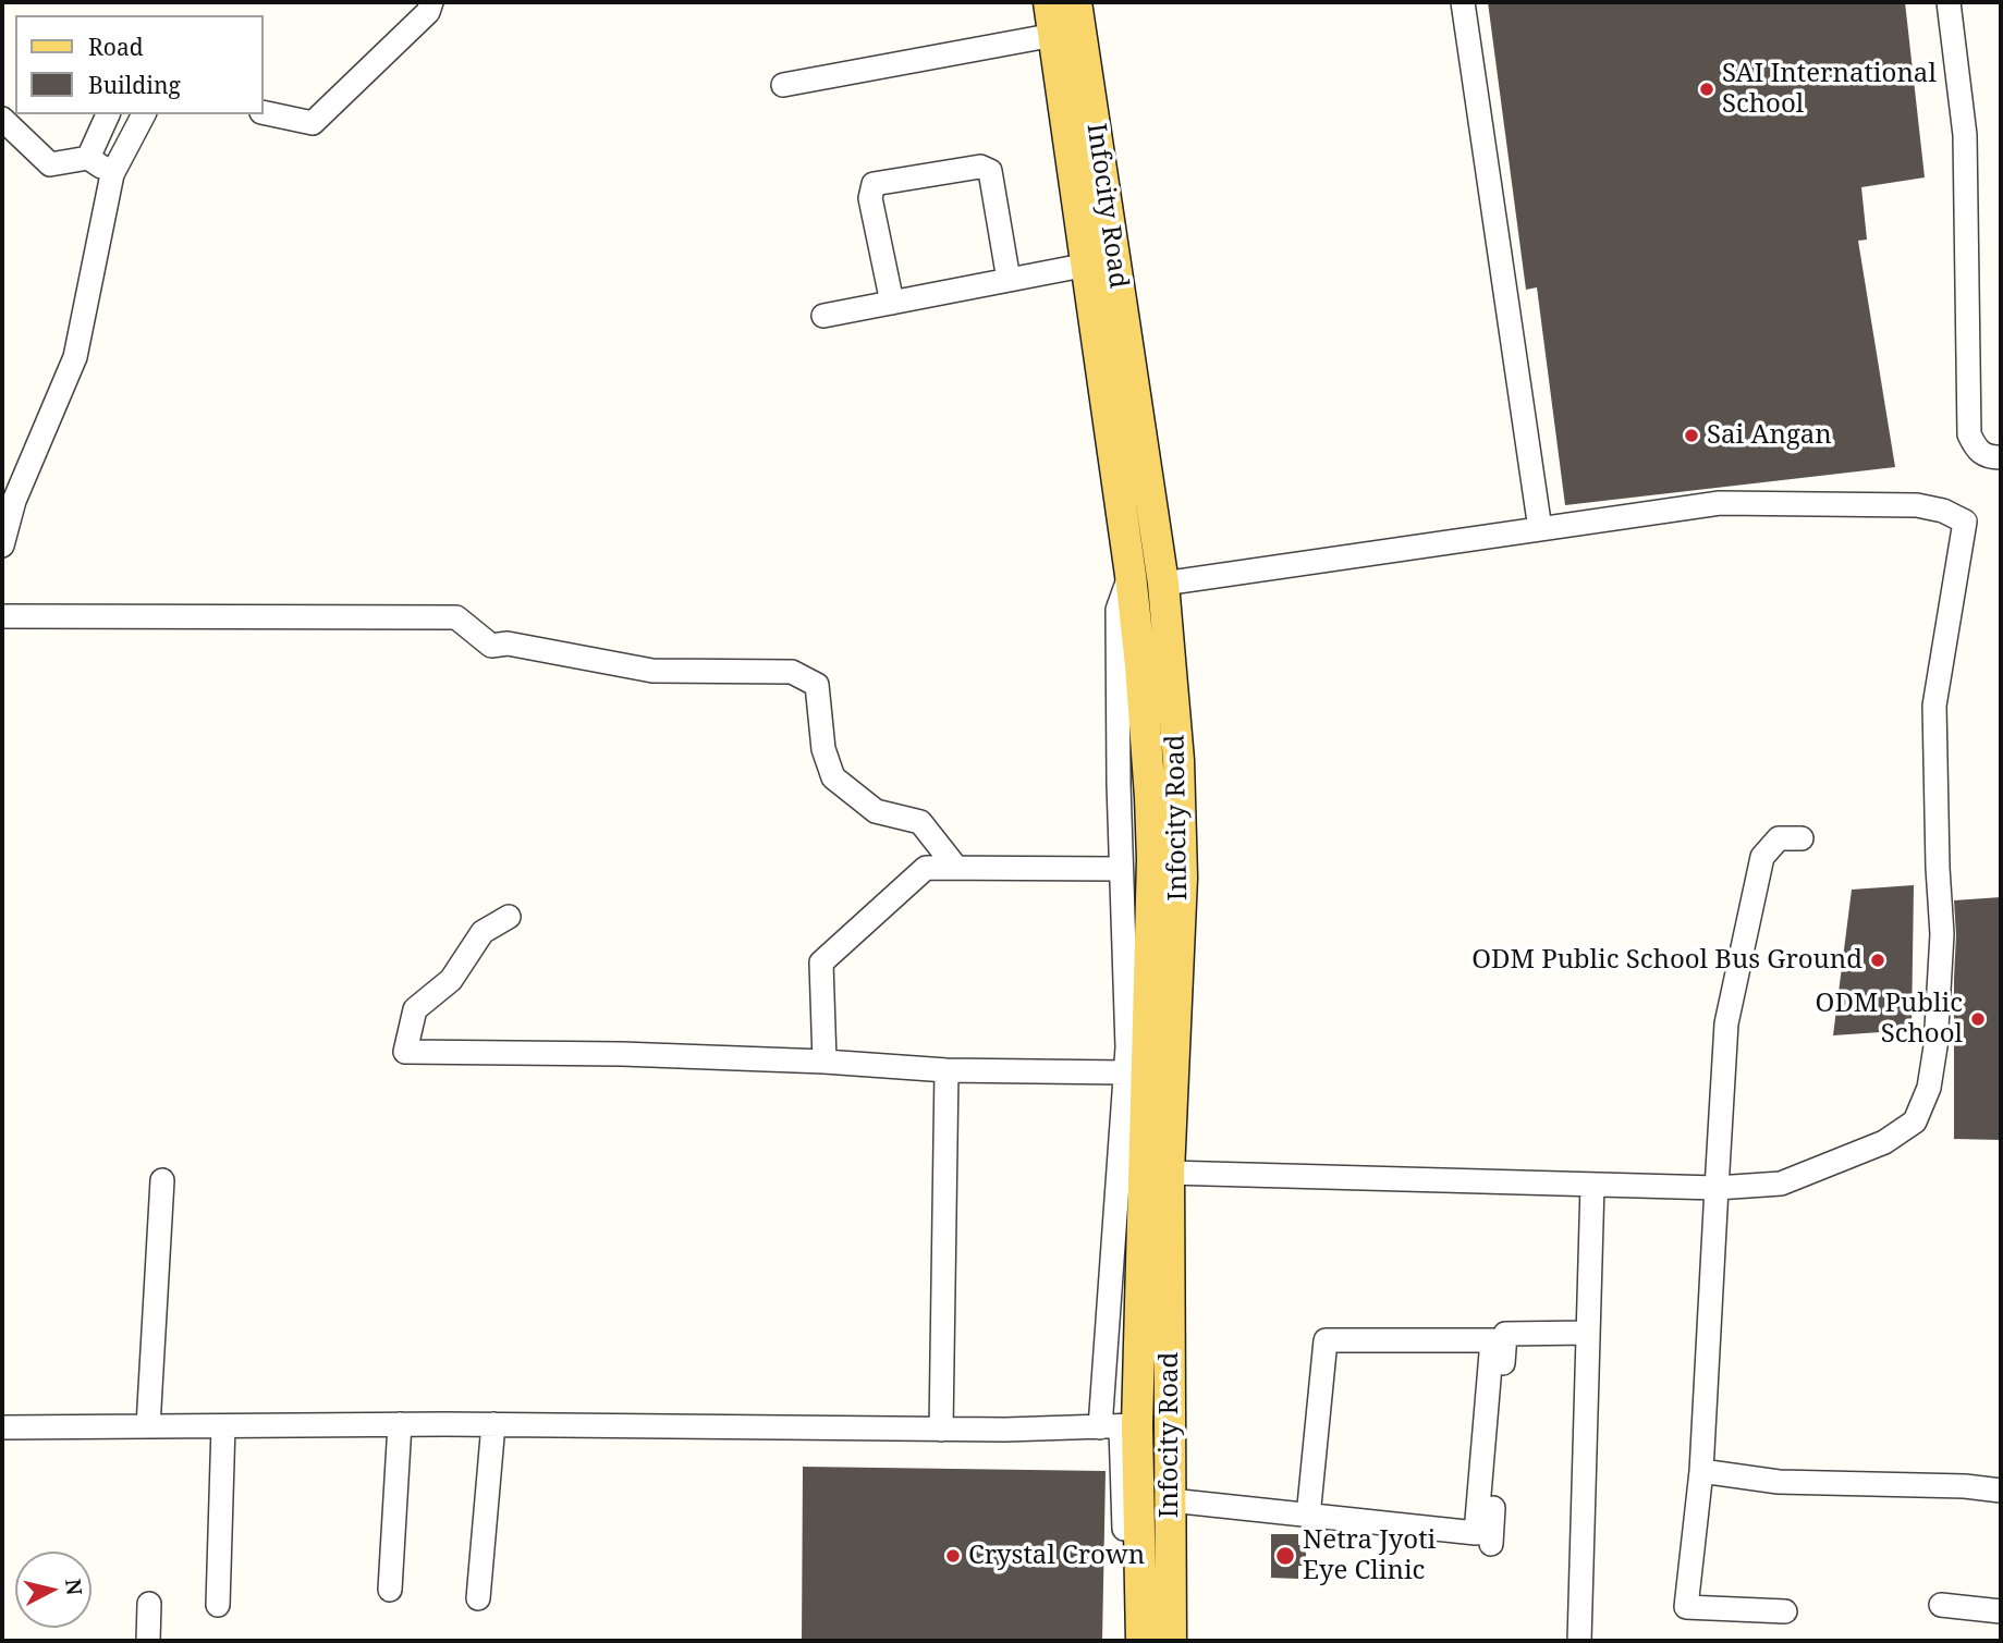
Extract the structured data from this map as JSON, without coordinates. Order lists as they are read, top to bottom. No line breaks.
{"streets":{"main road":["Infocity Road"]},"places":["SAI International School","Sai Angan","ODM Public School Bus Ground","ODM Public School","Crystal Crown","Netra Jyoti Eye Clinic"],"legend":["Road","Building"],"north":"right"}
